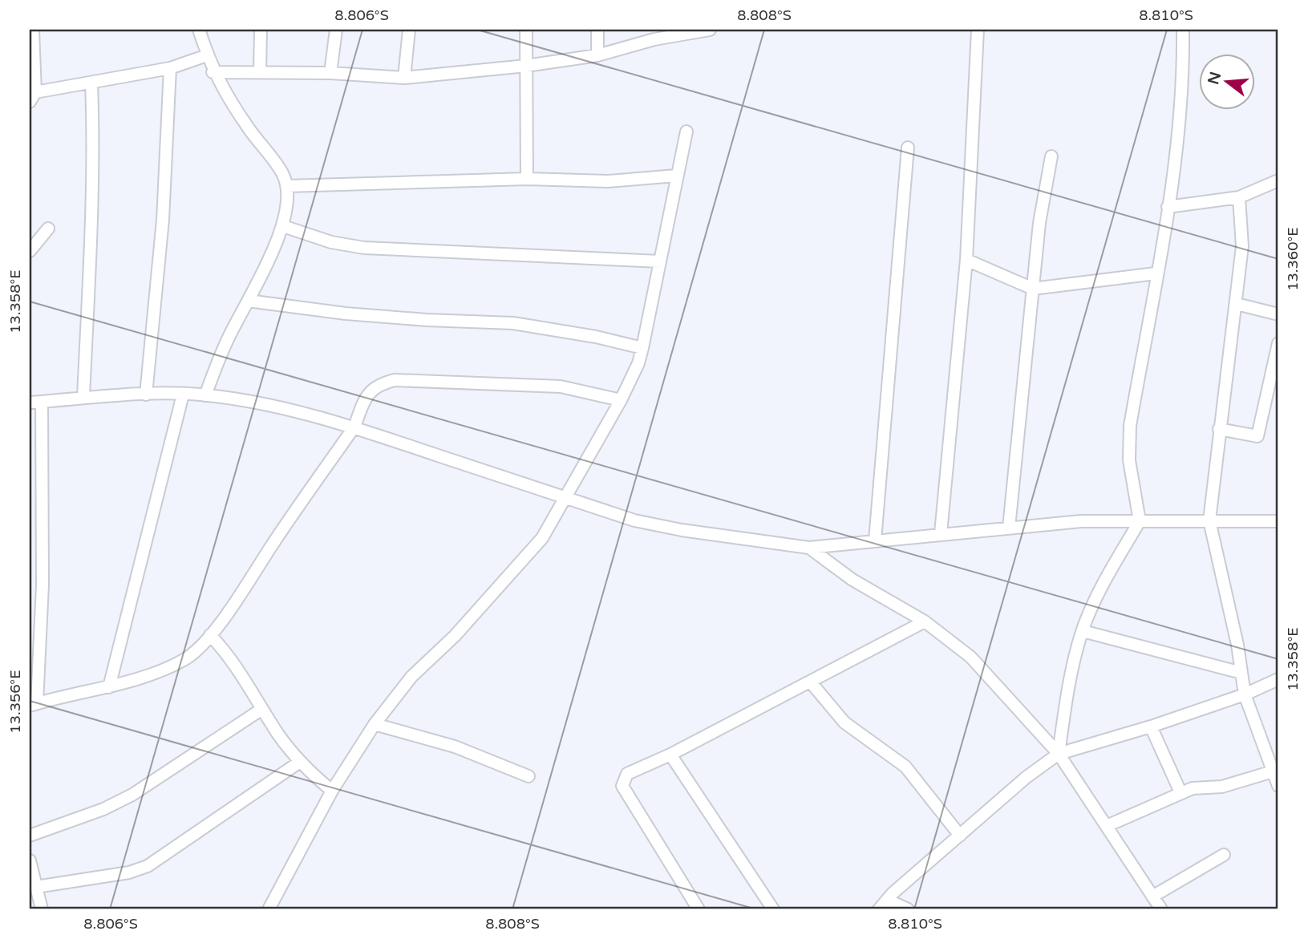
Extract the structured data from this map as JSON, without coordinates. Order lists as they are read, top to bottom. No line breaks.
{"north":"left","coordinates":["8.806°S","8.808°S","8.810°S","13.360°E","13.358°E","13.356°E"]}
